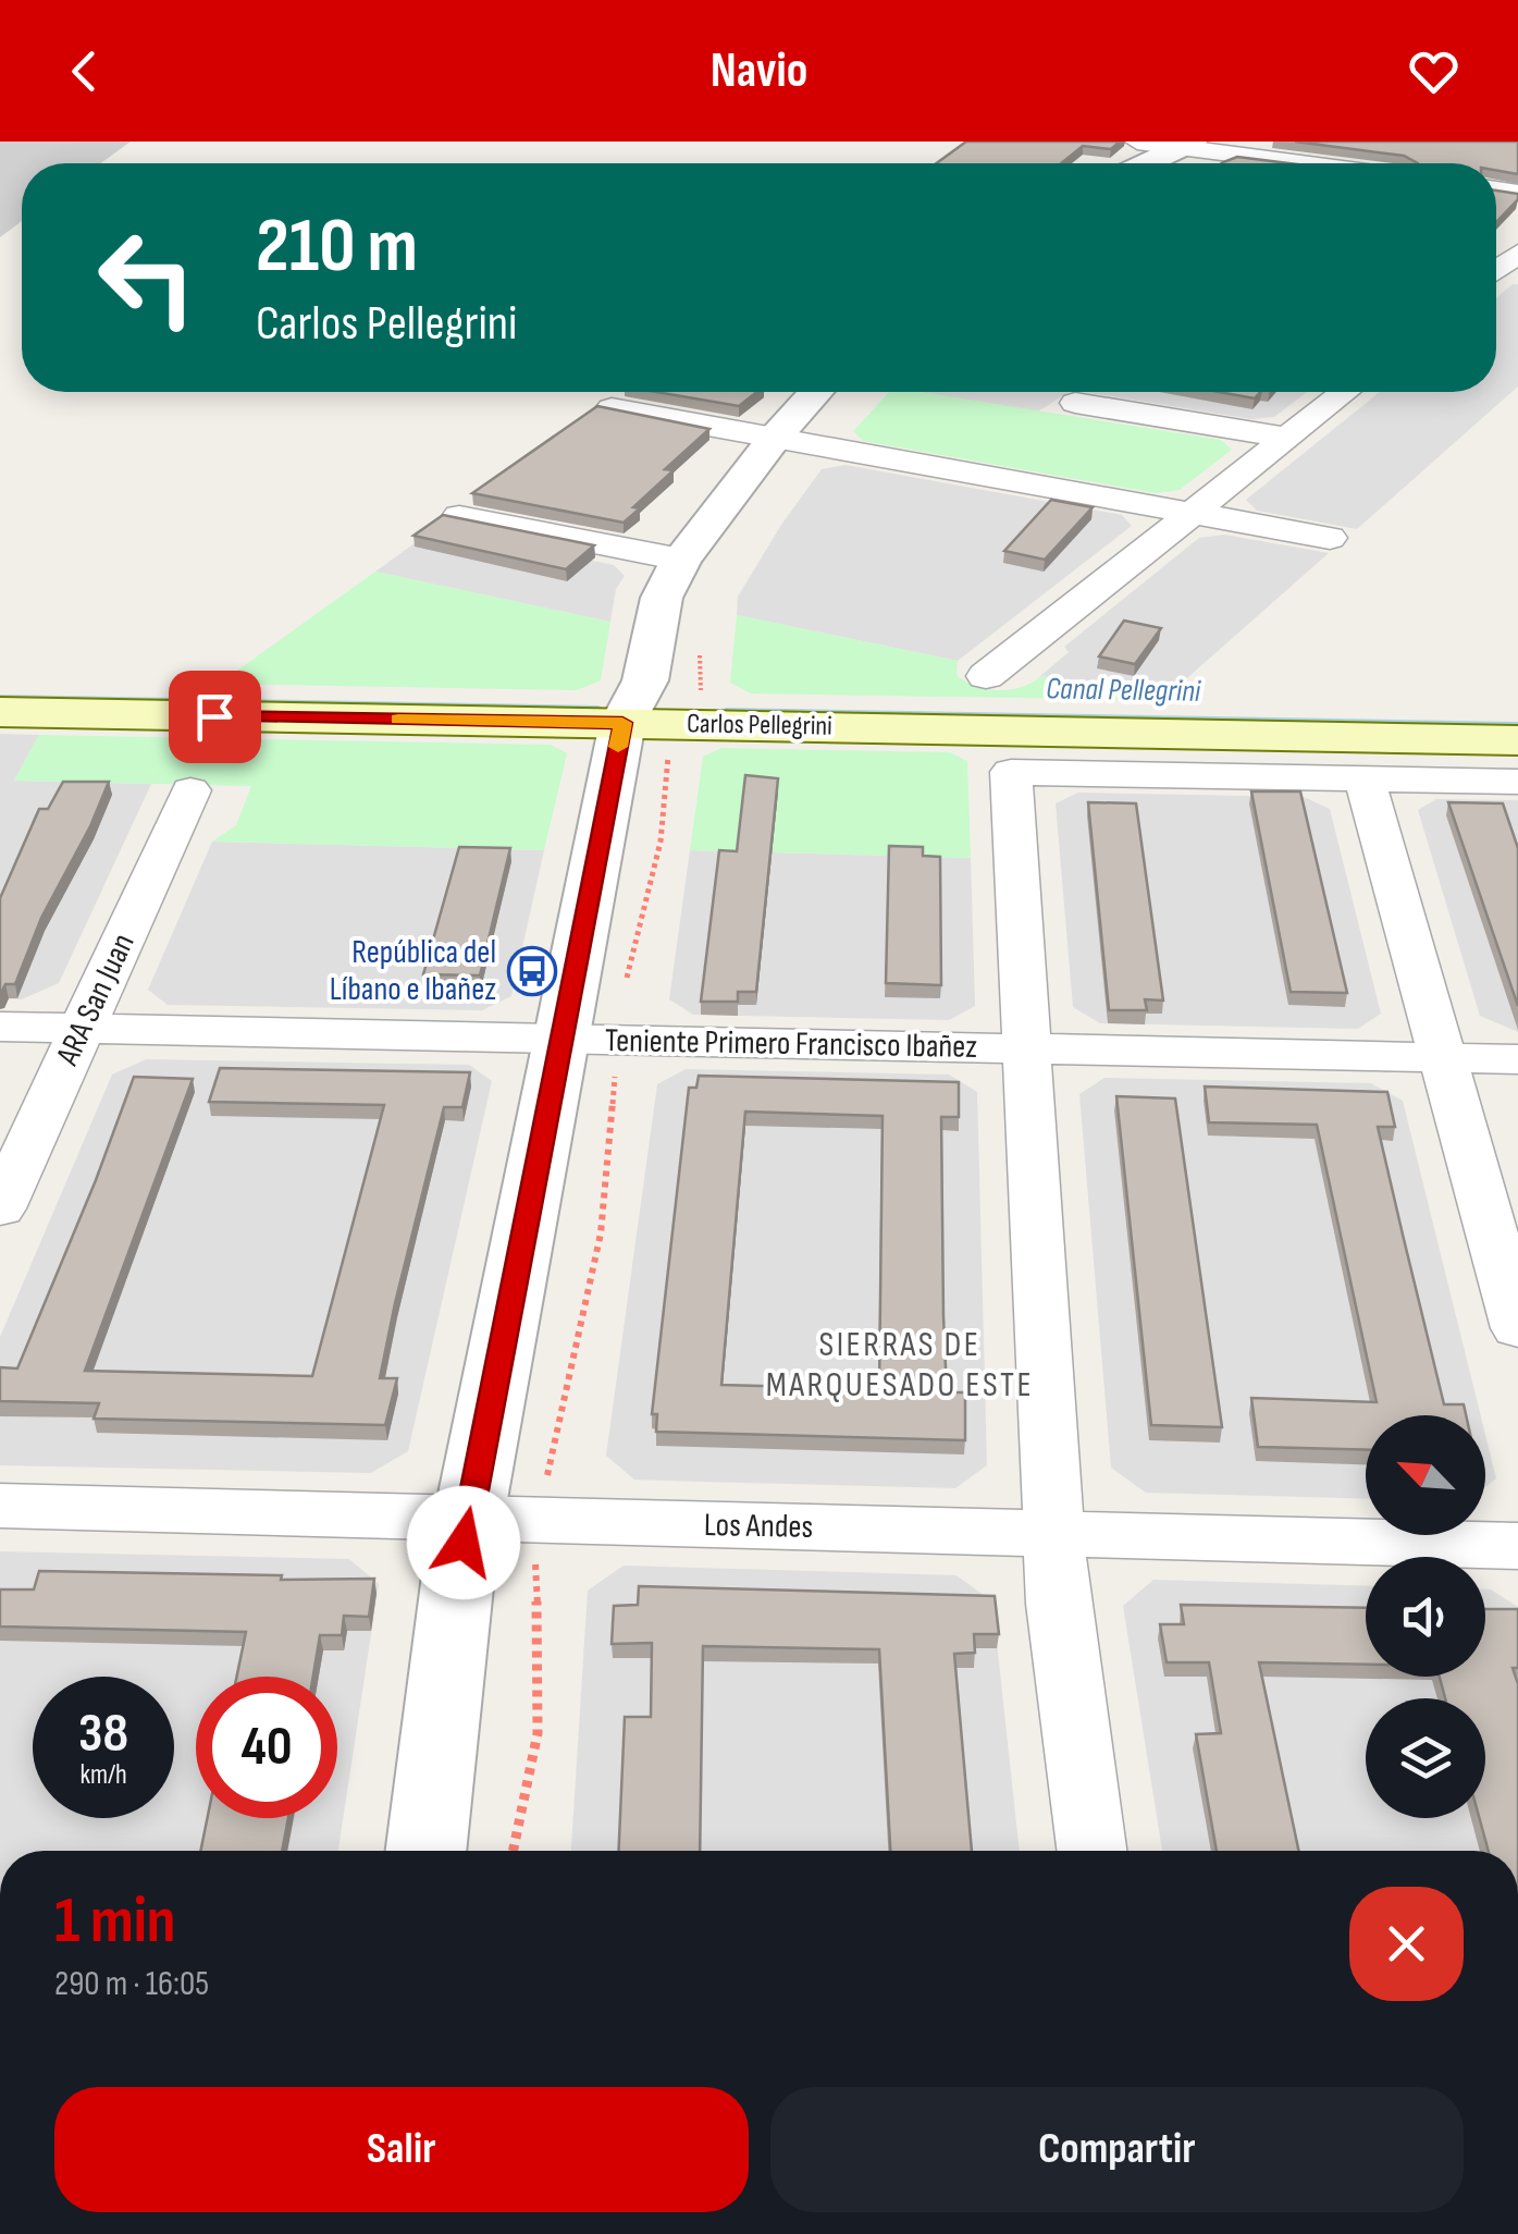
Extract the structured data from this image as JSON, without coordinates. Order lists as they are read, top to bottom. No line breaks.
{"streets":{"main road":["Carlos Pellegrini"],"street":["ARA San Juan","Teniente Primero Francisco Ibañez","Los Andes"]},"crossings":[["ARA San Juan","Teniente Primero Francisco Ibañez"]],"districts":["SIERRAS DE MARQUESADO ESTE"],"water":["Canal Pellegrini"],"places":{"bus stop":["República del Líbano e Ibañez"]},"north":"top left","page":{"header":"Navio","turn":["210 m","Carlos Pellegrini"],"speed":"38 km/h","limit":"40","heading":["1 min","290 m · 16:05"],"buttons":["Salir","Compartir"]}}
